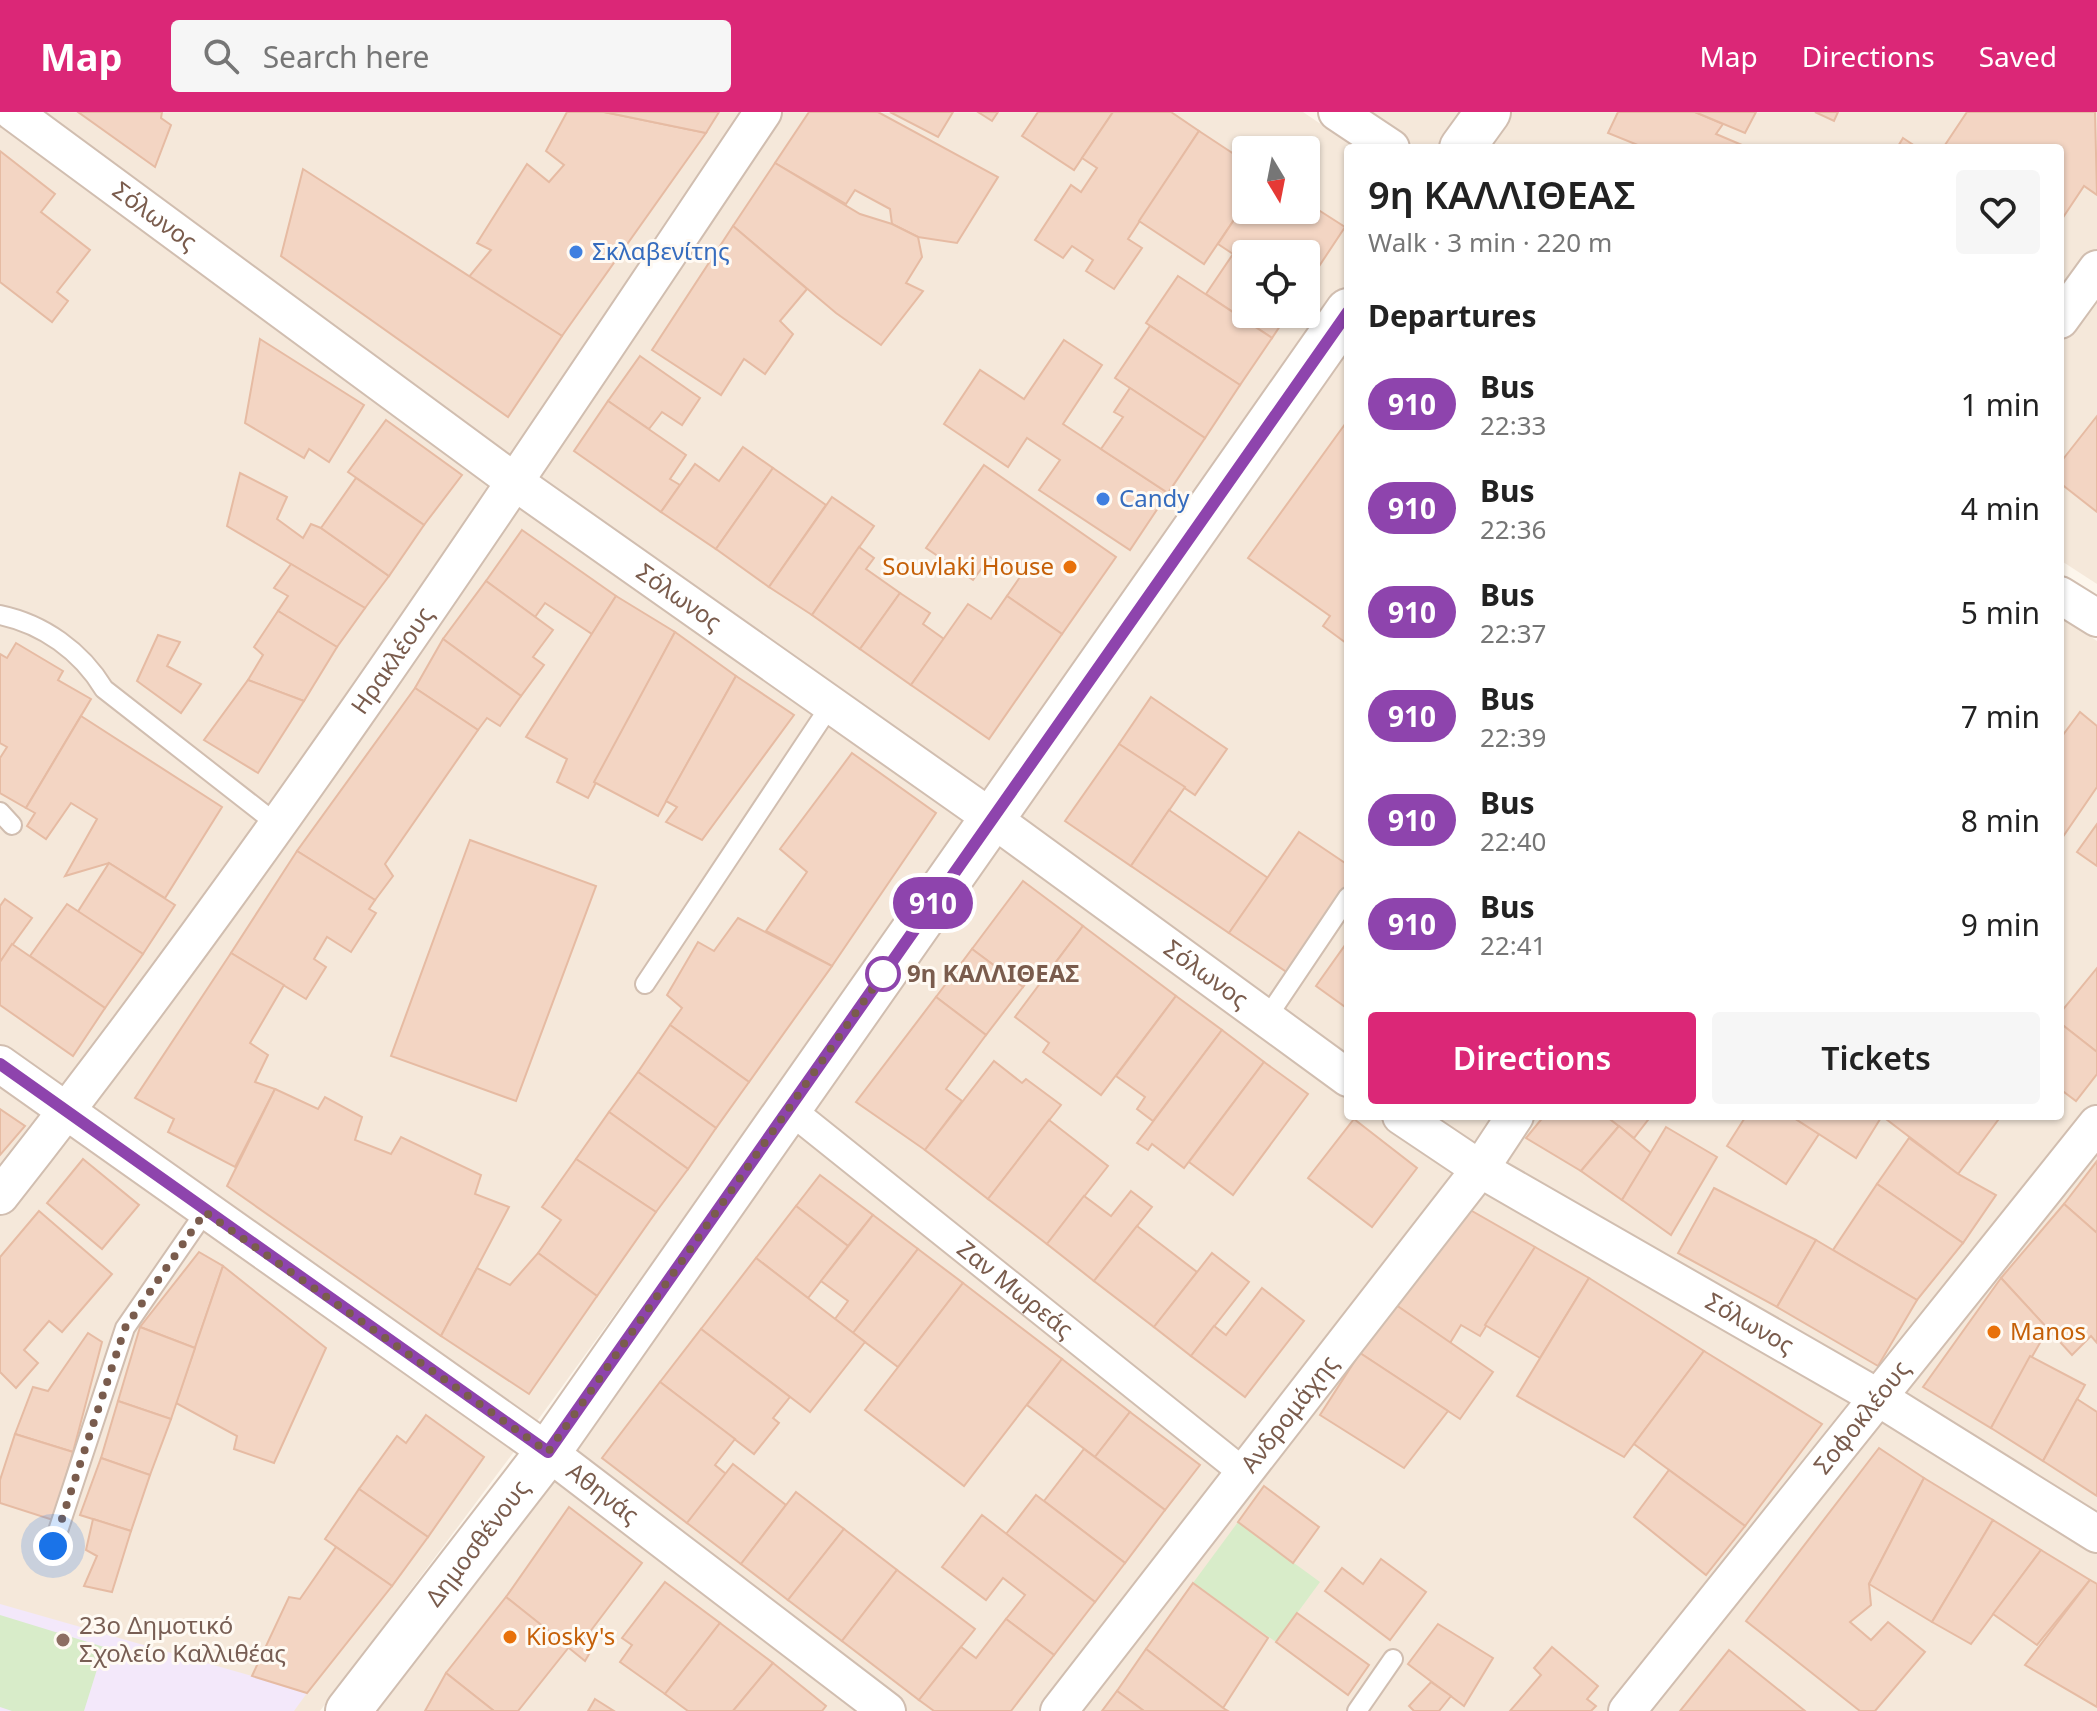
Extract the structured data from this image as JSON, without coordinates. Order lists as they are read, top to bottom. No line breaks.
{"streets":{"street":["Σόλωνος","Ηρακλέους","Ζαν Μωρεάς","Ανδρομάχης","Σοφοκλέους","Αθηνάς","Δημοσθένους"]},"crossings":[["Σόλωνος","Ηρακλέους"],["Σόλωνος","Ανδρομάχης"],["Σόλωνος","Σοφοκλέους"],["Σόλωνος","Δημοσθένους"],["Ηρακλέους","Αθηνάς"],["Ζαν Μωρεάς","Ανδρομάχης"],["Ζαν Μωρεάς","Δημοσθένους"],["Αθηνάς","Δημοσθένους"]],"places":["Σκλαβενίτης","Candy","Souvlaki House","9η ΚΑΛΛΙΘΕΑΣ","Manos","Kiosky's","23ο Δημοτικό Σχολείο Καλλιθέας"],"lines":["bus line 910"],"north":"bottom","page":{"header":"Map","search":"Search here","nav":["Map","Directions","Saved"],"on_map":"910","heading":[["9η ΚΑΛΛΙΘΕΑΣ","Walk · 3 min · 220 m"],"Departures"],"list":[{"mark":"910","name":"Bus","note":"22:33","value":"1 min"},{"mark":"910","name":"Bus","note":"22:36","value":"4 min"},{"mark":"910","name":"Bus","note":"22:37","value":"5 min"},{"mark":"910","name":"Bus","note":"22:39","value":"7 min"},{"mark":"910","name":"Bus","note":"22:40","value":"8 min"},{"mark":"910","name":"Bus","note":"22:41","value":"9 min"}],"buttons":["Directions","Tickets"]}}
